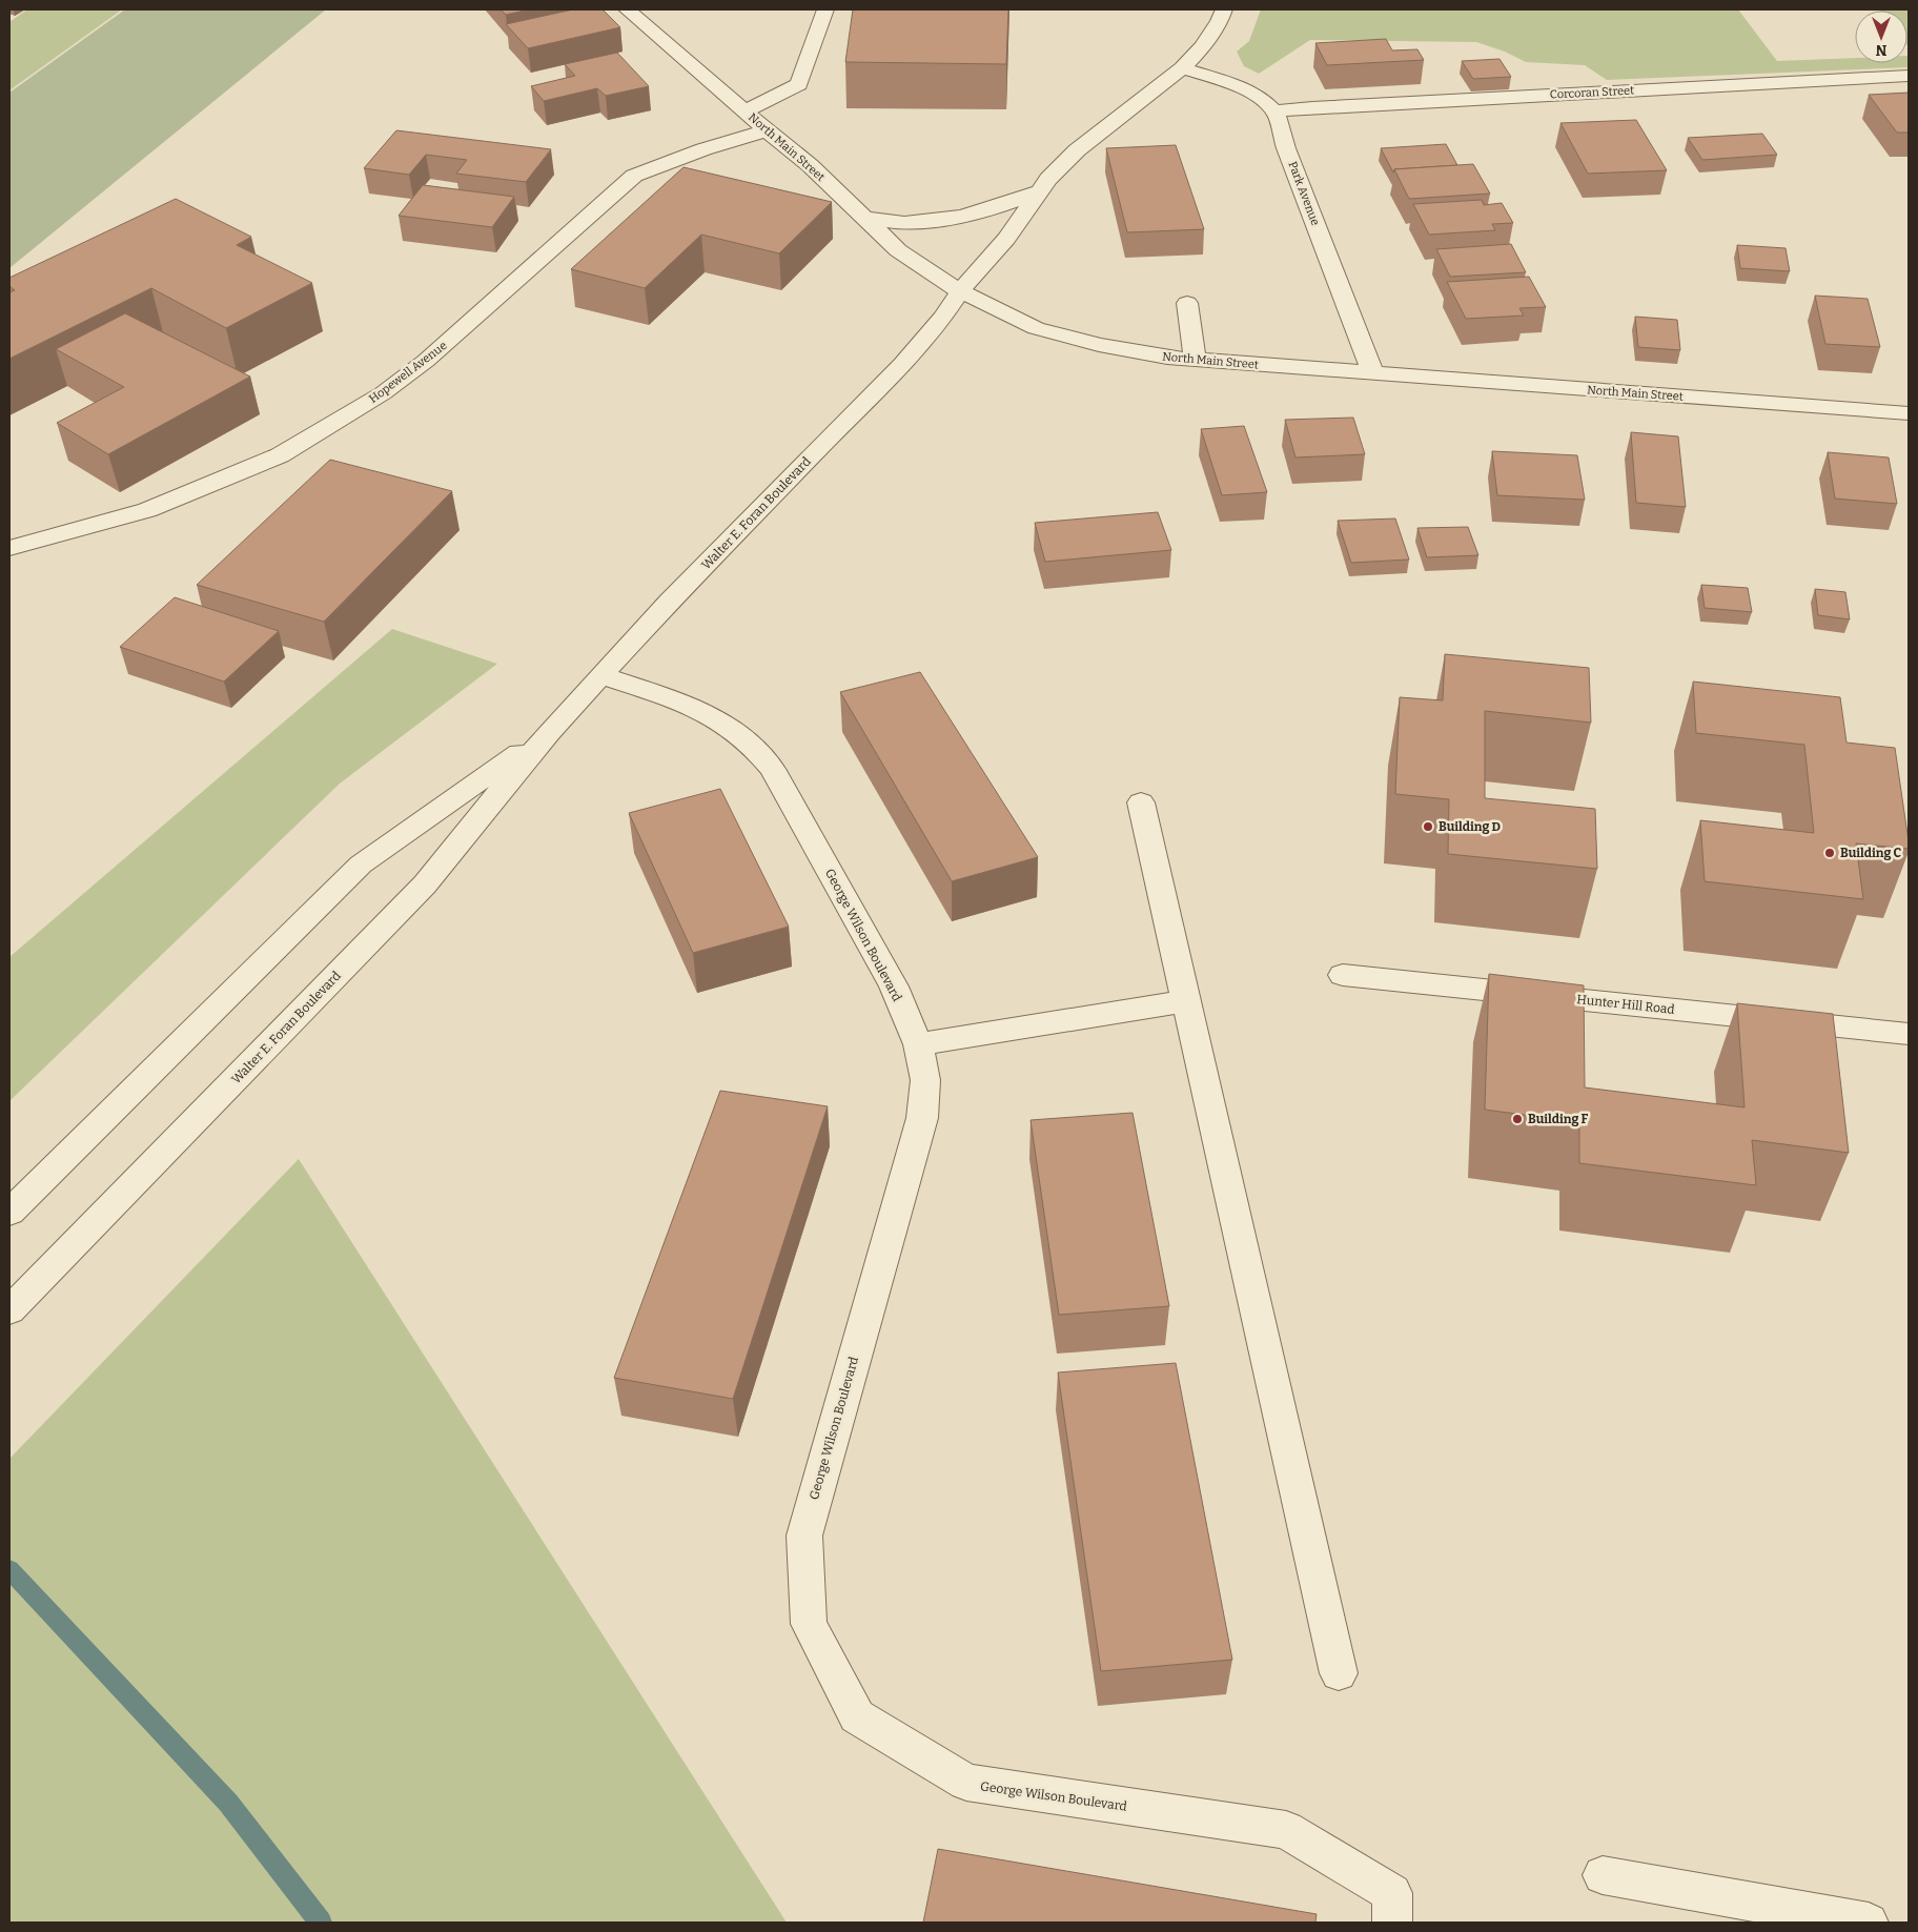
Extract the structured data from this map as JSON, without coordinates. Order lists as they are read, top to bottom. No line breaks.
{"streets":{"street":["Corcoran Street","North Main Street","Park Avenue","Hopewell Avenue","Walter E. Foran Boulevard","George Wilson Boulevard","Hunter Hill Road"]},"crossings":[["Corcoran Street","Park Avenue"],["North Main Street","Park Avenue"],["North Main Street","Hopewell Avenue"],["North Main Street","Walter E. Foran Boulevard"],["Walter E. Foran Boulevard","George Wilson Boulevard"]],"places":["Building D","Building C","Building F"],"north":"bottom"}
